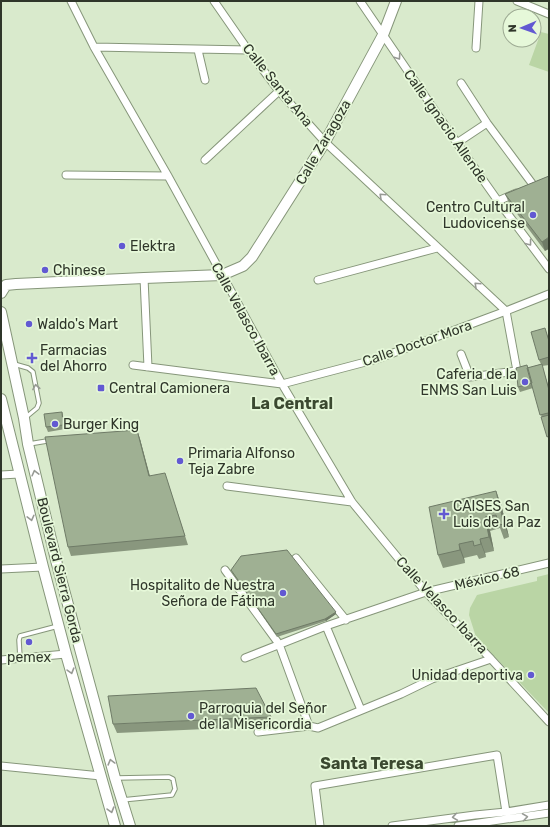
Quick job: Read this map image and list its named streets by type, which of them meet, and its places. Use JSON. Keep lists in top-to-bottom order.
{
  "streets": {
    "main road": ["Calle Zaragoza", "Boulevard Sierra Gorda"],
    "street": [
      "Calle Santa Ana",
      "Calle Ignacio Allende",
      "Calle Velasco Ibarra",
      "Calle Doctor Mora",
      "México 68"
    ]
  },
  "crossings": [
    ["Calle Santa Ana", "Calle Zaragoza"],
    ["Calle Santa Ana", "Calle Doctor Mora"],
    ["Calle Ignacio Allende", "Calle Zaragoza"],
    ["Calle Zaragoza", "Calle Velasco Ibarra"],
    ["Calle Velasco Ibarra", "Calle Doctor Mora"],
    ["Calle Velasco Ibarra", "México 68"]
  ],
  "one_way": ["Calle Santa Ana", "Calle Ignacio Allende"],
  "districts": ["La Central", "Santa Teresa"],
  "places": {
    "other": [
      "Centro Cultural Ludovicense",
      "Elektra",
      "Chinese",
      "Waldo's Mart",
      "Caferia de la ENMS San Luis",
      "Burger King",
      "Primaria Alfonso Teja Zabre",
      "Hospitalito de Nuestra Señora de Fátima",
      "pemex",
      "Unidad deportiva",
      "Parroquia del Señor de la Misericordia"
    ],
    "health": ["Farmacias del Ahorro", "CAISES San Luis de la Paz"],
    "transit": ["Central Camionera"]
  },
  "north": "left"
}
